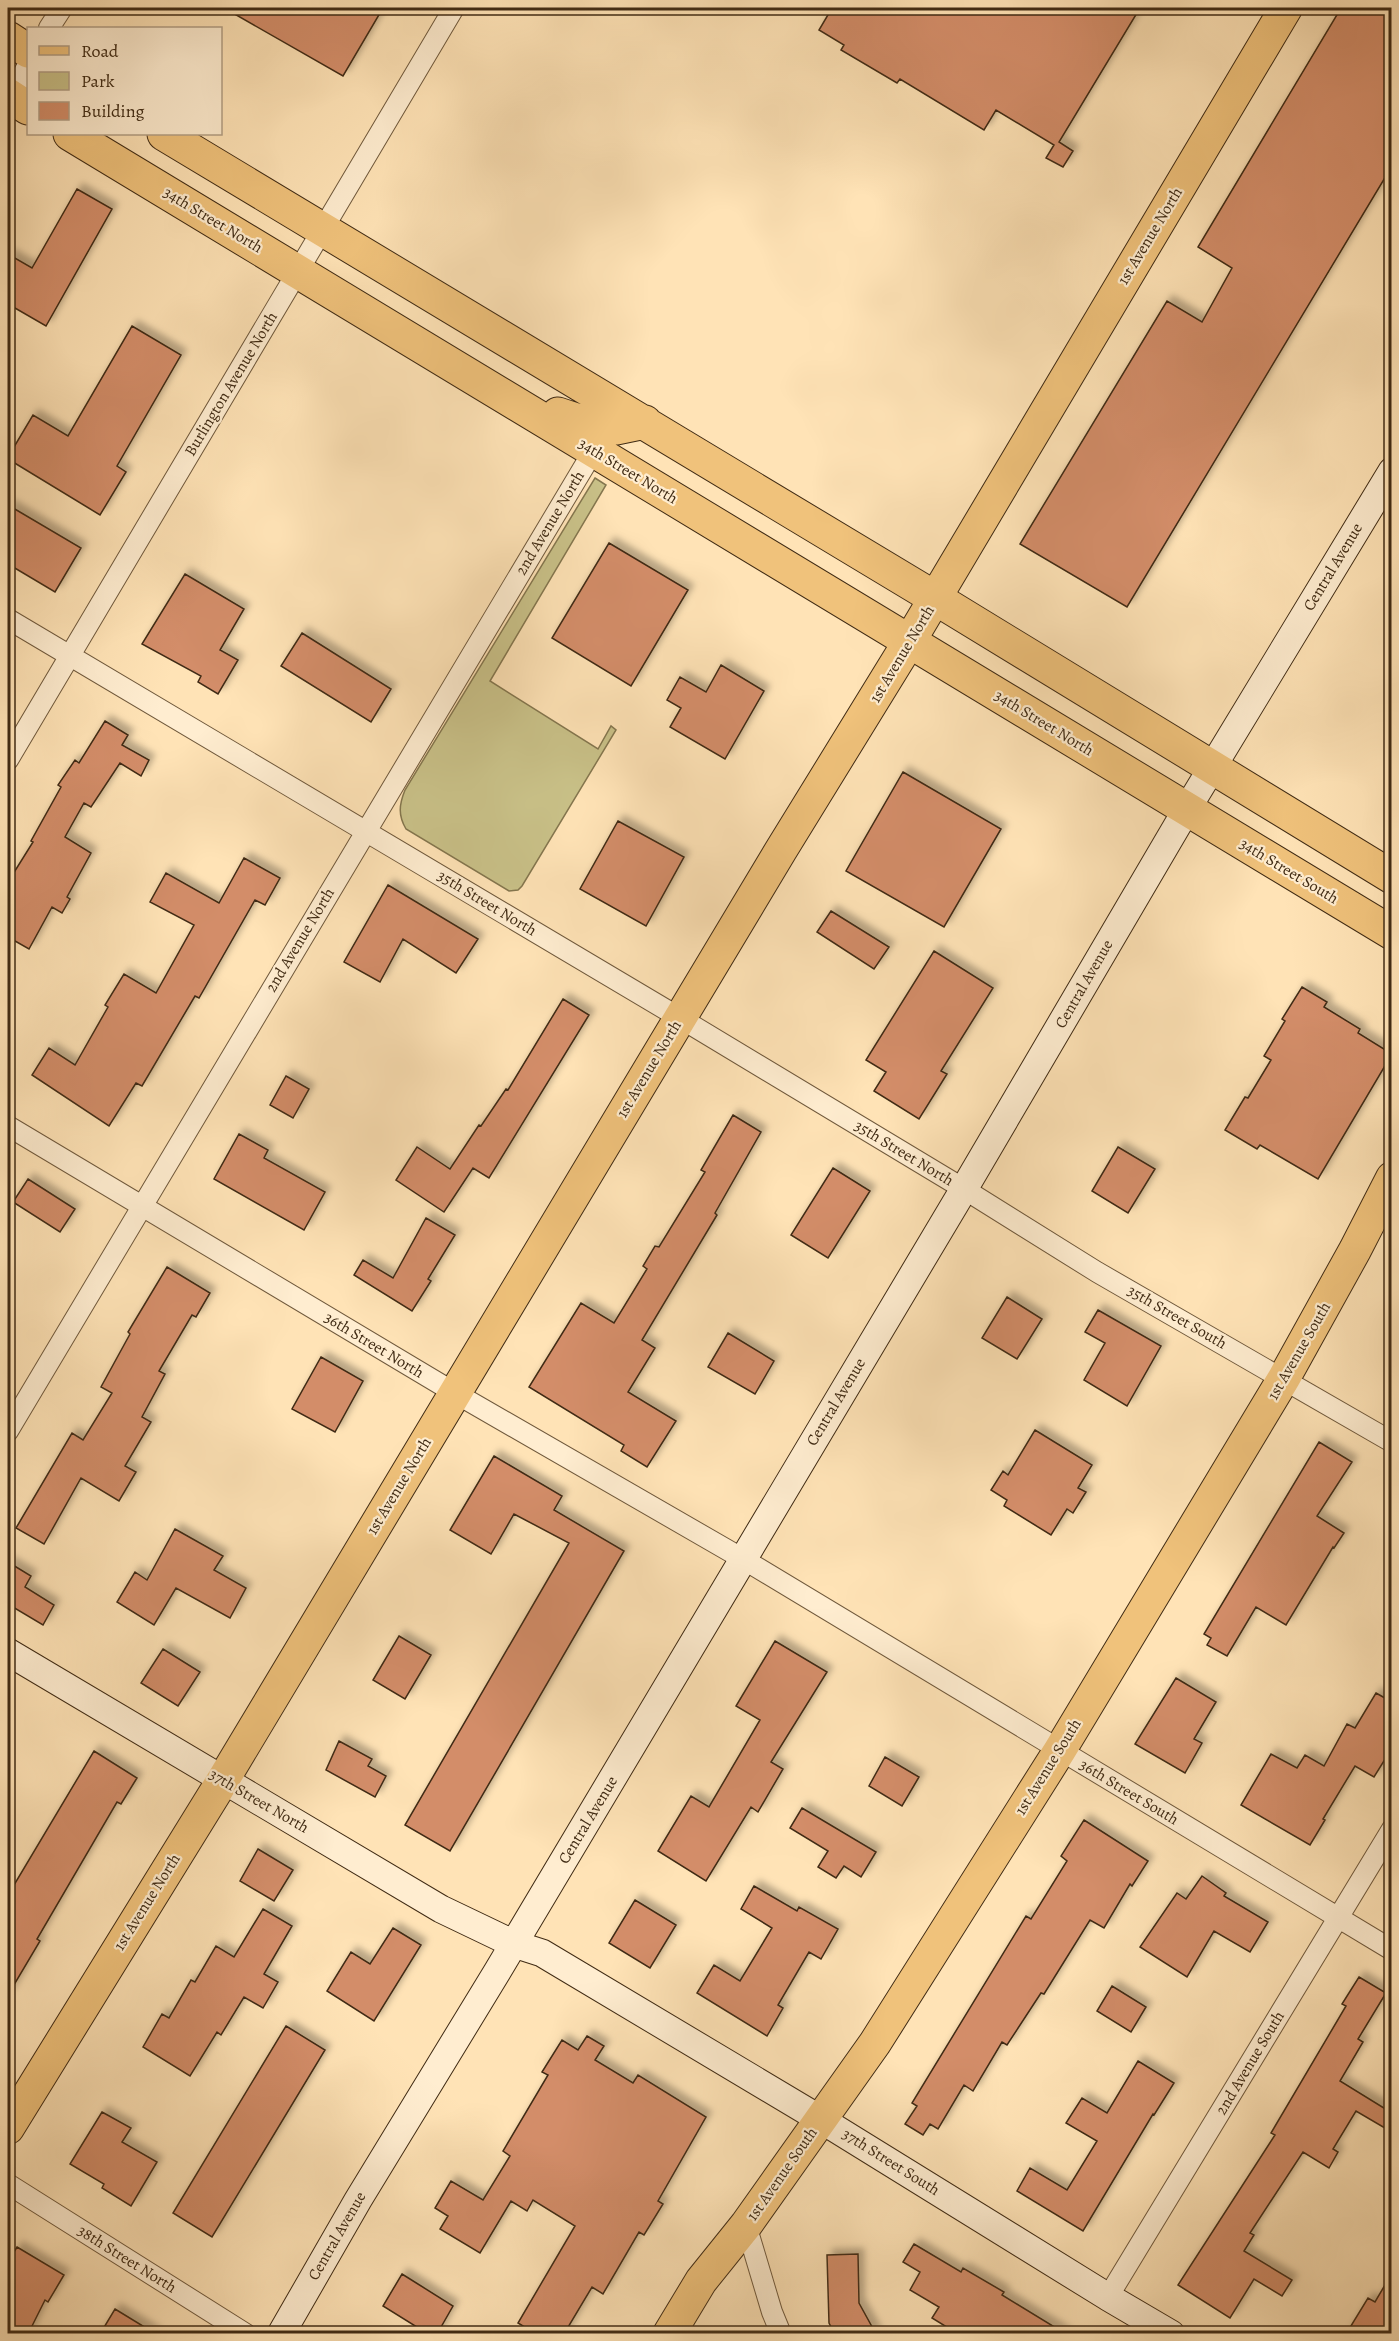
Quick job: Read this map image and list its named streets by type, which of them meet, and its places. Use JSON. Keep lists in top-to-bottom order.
{
  "streets": {
    "highway": ["34th Street North", "34th Street South"],
    "main road": [
      "1st Avenue North",
      "Central Avenue",
      "1st Avenue South",
      "37th Street North",
      "37th Street South"
    ],
    "street": [
      "Burlington Avenue North",
      "2nd Avenue North",
      "35th Street North",
      "35th Street South",
      "36th Street North",
      "36th Street South",
      "2nd Avenue South",
      "38th Street North"
    ]
  },
  "crossings": [
    ["34th Street North", "1st Avenue North"],
    ["34th Street North", "Burlington Avenue North"],
    ["34th Street North", "2nd Avenue North"],
    ["34th Street North", "Central Avenue"],
    ["34th Street North", "34th Street South"],
    ["1st Avenue North", "35th Street North"],
    ["1st Avenue North", "36th Street North"],
    ["1st Avenue North", "37th Street North"],
    ["Burlington Avenue North", "35th Street North"],
    ["2nd Avenue North", "35th Street North"],
    ["2nd Avenue North", "36th Street North"],
    ["Central Avenue", "34th Street South"],
    ["Central Avenue", "35th Street North"],
    ["Central Avenue", "35th Street South"],
    ["Central Avenue", "36th Street North"],
    ["Central Avenue", "36th Street South"],
    ["Central Avenue", "37th Street North"],
    ["Central Avenue", "37th Street South"],
    ["35th Street North", "35th Street South"],
    ["35th Street South", "1st Avenue South"],
    ["36th Street North", "36th Street South"],
    ["1st Avenue South", "36th Street South"],
    ["1st Avenue South", "37th Street South"],
    ["36th Street South", "2nd Avenue South"],
    ["37th Street North", "37th Street South"],
    ["2nd Avenue South", "37th Street South"]
  ],
  "legend": ["Road", "Park", "Building"]
}
